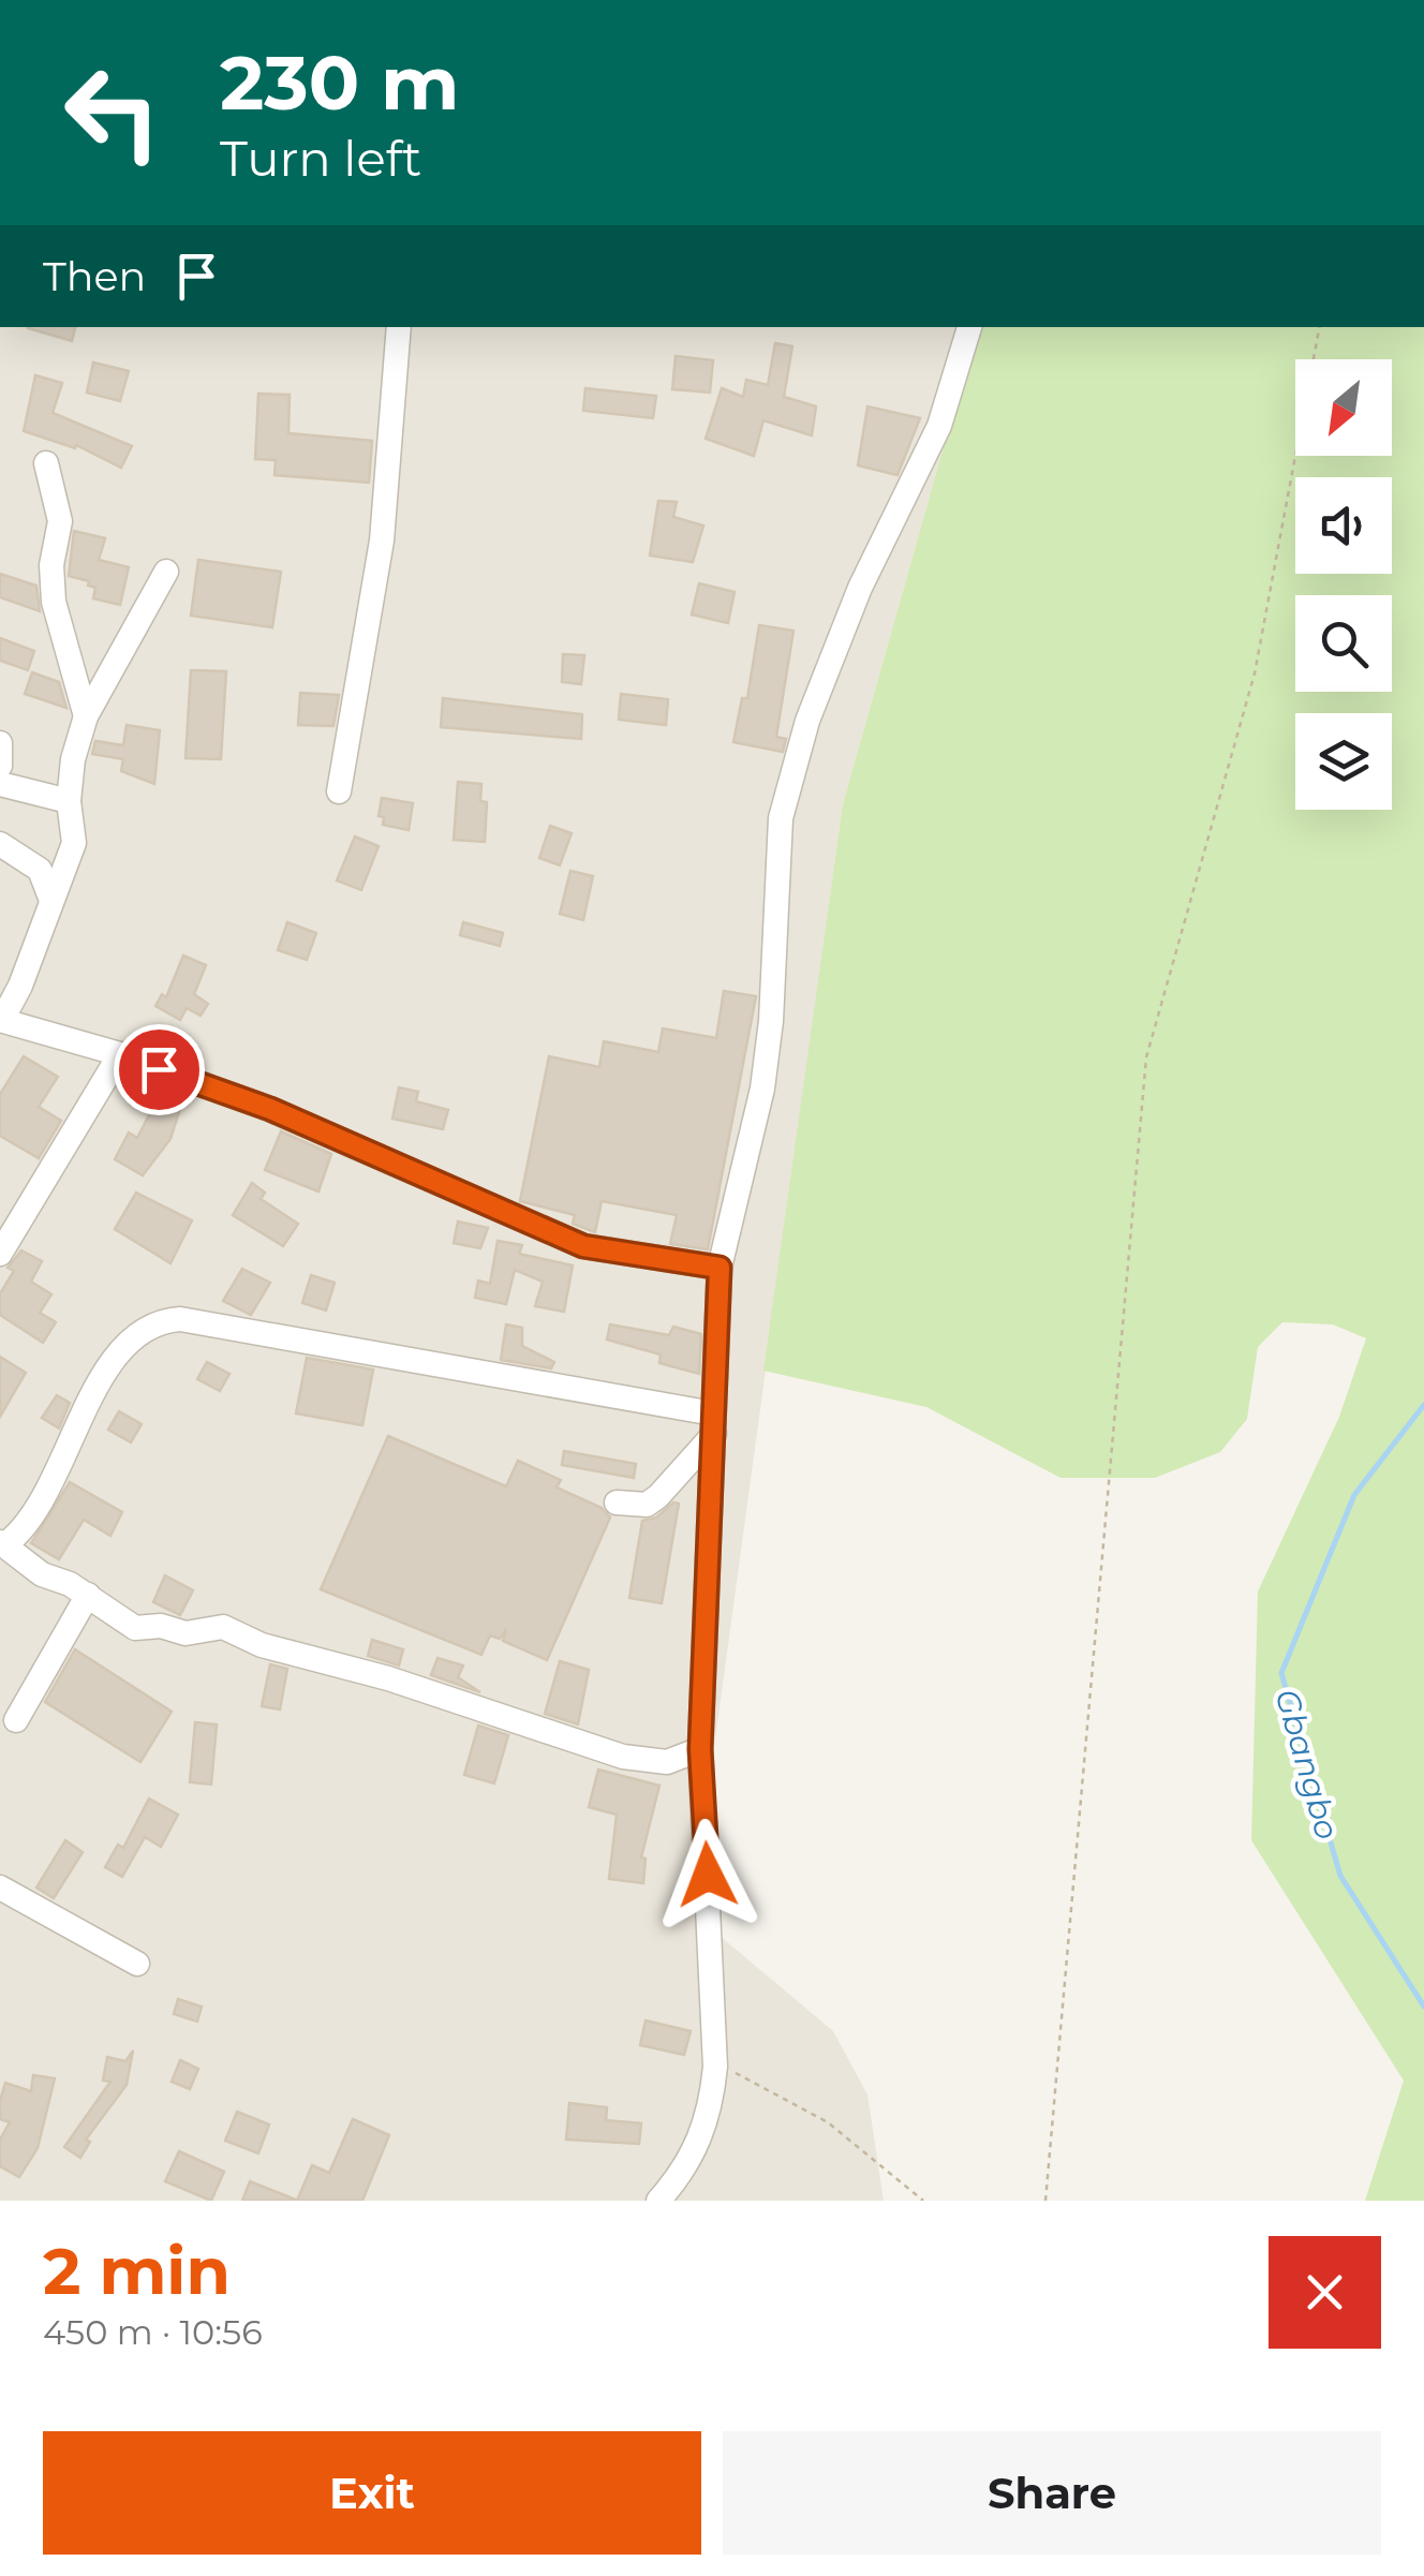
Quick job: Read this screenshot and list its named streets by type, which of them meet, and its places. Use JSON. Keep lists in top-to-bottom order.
{
  "water": ["Gbangbo"],
  "north": "bottom left",
  "page": {
    "turn": ["230 m", "Turn left"],
    "then": "Then",
    "heading": ["2 min", "450 m · 10:56"],
    "buttons": ["Exit", "Share"]
  }
}
